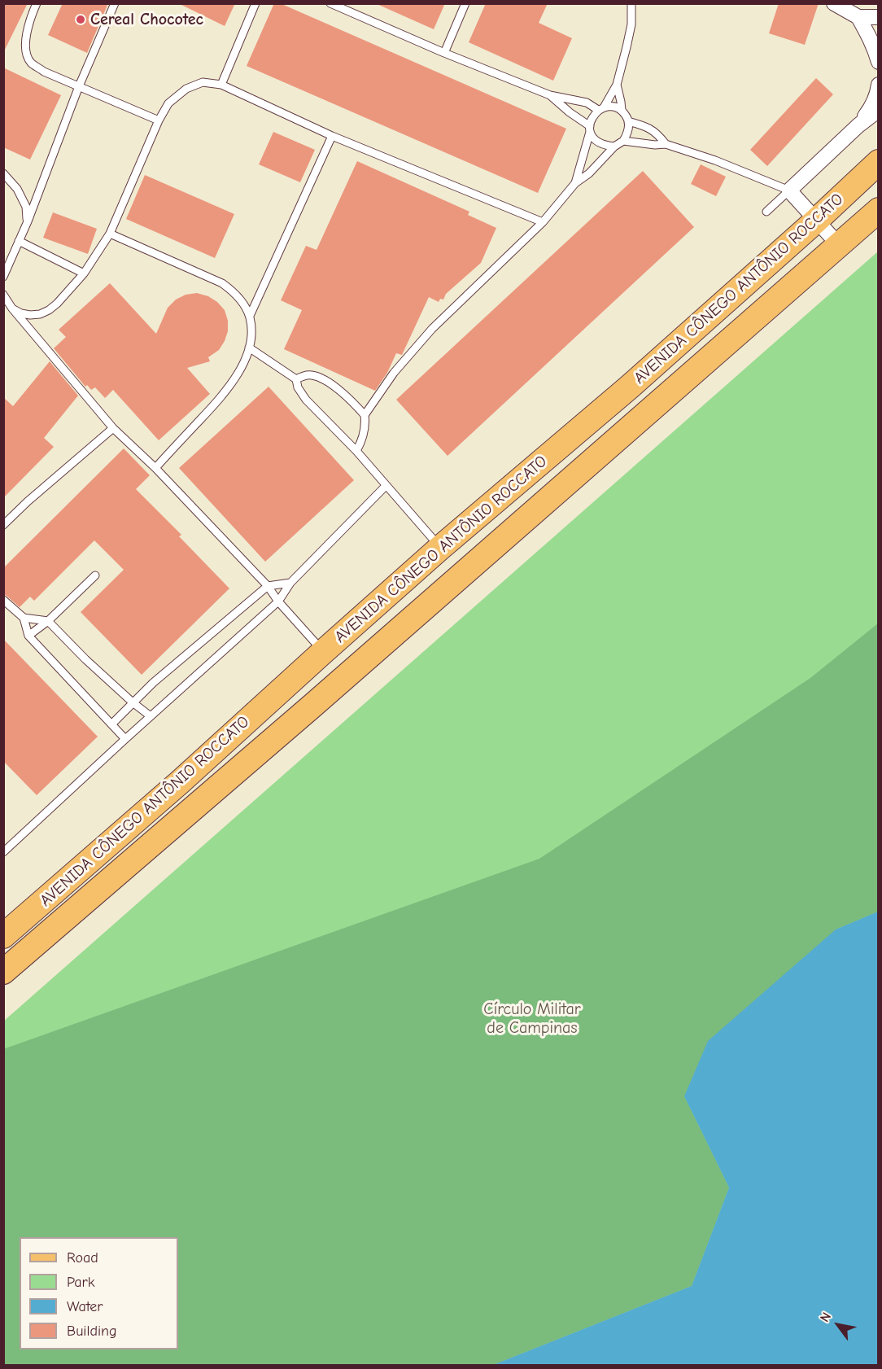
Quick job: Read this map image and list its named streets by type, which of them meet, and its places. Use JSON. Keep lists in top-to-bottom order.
{
  "streets": {
    "main road": ["AVENIDA CÔNEGO ANTÔNIO ROCCATO"]
  },
  "parks": ["Círculo Militar de Campinas"],
  "places": ["Cereal Chocotec"],
  "legend": [
    "Road",
    "Park",
    "Water",
    "Building"
  ],
  "north": "top left"
}
